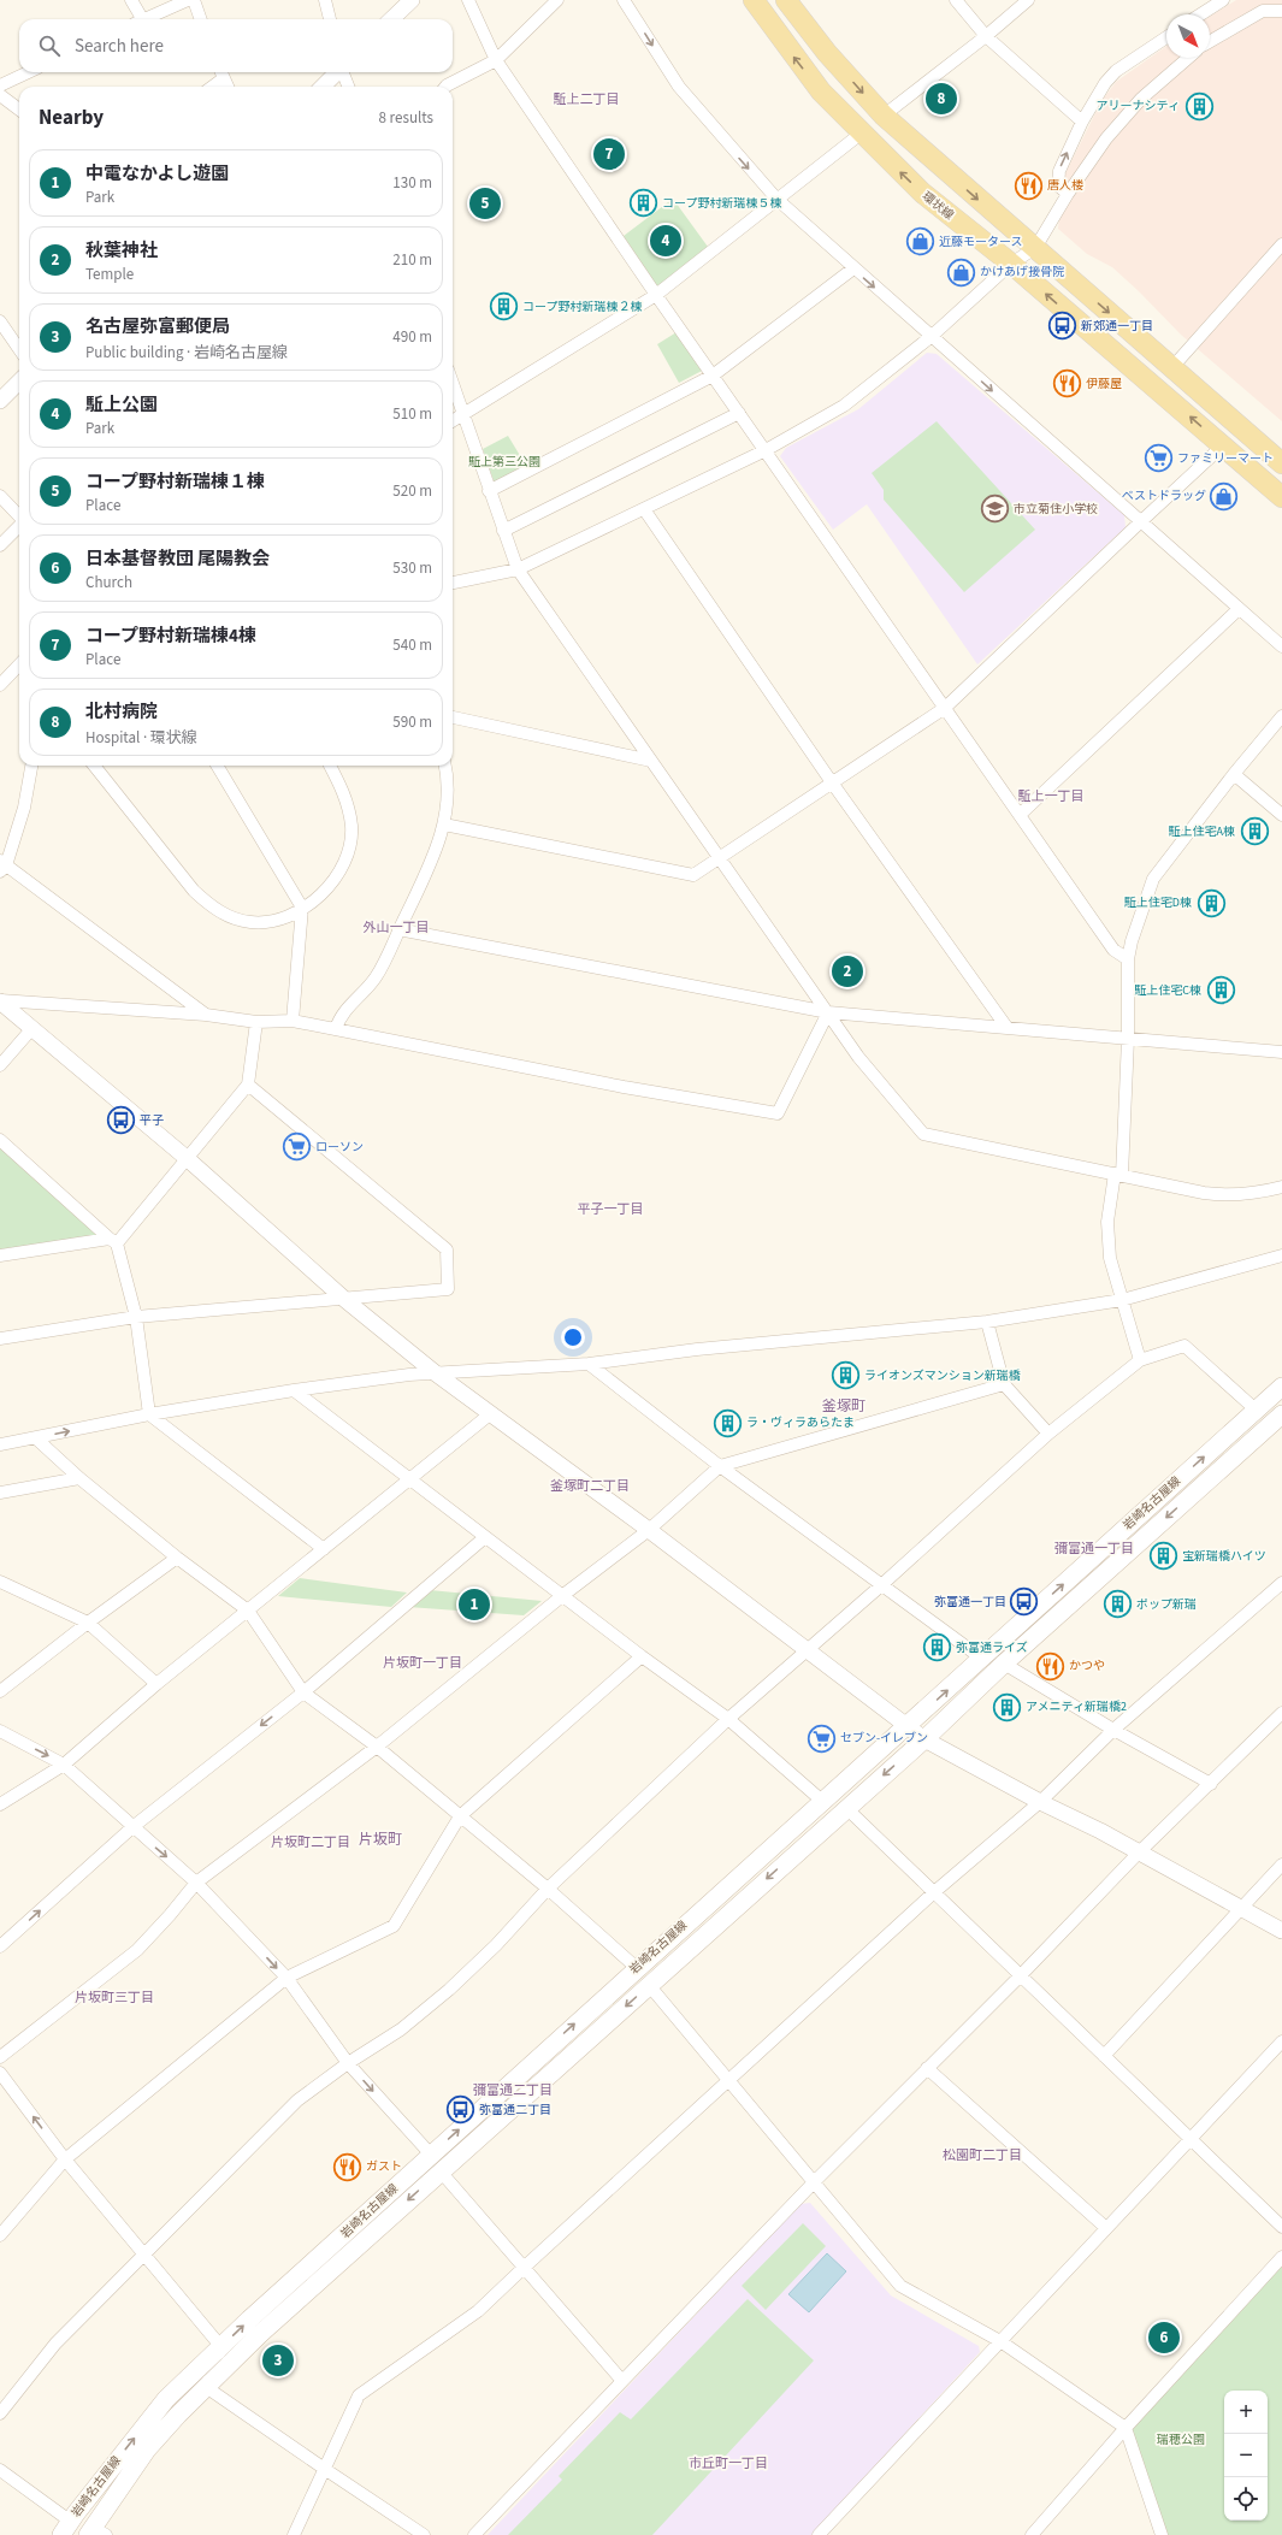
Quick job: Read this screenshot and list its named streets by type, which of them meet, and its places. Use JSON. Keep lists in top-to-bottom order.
{
  "streets": {
    "main road": ["環状線", "岩崎名古屋線"]
  },
  "districts": [
    "駈上二丁目",
    "駈上一丁目",
    "外山一丁目",
    "平子一丁目",
    "釜塚町",
    "釜塚町二丁目",
    "彌富通一丁目",
    "片坂町一丁目",
    "片坂町",
    "片坂町二丁目",
    "片坂町三丁目",
    "彌富通二丁目",
    "松園町二丁目",
    "市丘町一丁目"
  ],
  "parks": ["駈上第三公園", "瑞穂公園"],
  "places": {
    "building": [
      "アリーナシティ",
      "コープ野村新瑞棟５棟",
      "コープ野村新瑞棟２棟",
      "駈上住宅A棟",
      "駈上住宅D棟",
      "駈上住宅C棟",
      "ライオンズマンション新瑞橋",
      "ラ・ヴィラあらたま",
      "宝新瑞橋ハイツ",
      "ポップ新瑞",
      "弥富通ライズ",
      "アメニティ新瑞橋2"
    ],
    "restaurant": [
      "唐人楼",
      "伊藤屋",
      "かつや",
      "ガスト"
    ],
    "shop": ["近藤モータース", "かけあげ接骨院", "ベストドラッグ"],
    "bus stop": [
      "新郊通一丁目",
      "平子",
      "弥富通一丁目",
      "弥富通二丁目"
    ],
    "supermarket": ["ファミリーマート", "ローソン", "セブン-イレブン"],
    "school or university": ["市立菊住小学校"]
  },
  "north": "bottom right",
  "page": {
    "search": "Search here",
    "pins": [
      "8",
      "7",
      "5",
      "4",
      "2",
      "1",
      "6",
      "3"
    ],
    "heading": ["Nearby", "8 results"],
    "list": [
      {
        "mark": "1",
        "name": "中電なかよし遊園",
        "note": "Park",
        "value": "130 m"
      },
      {
        "mark": "2",
        "name": "秋葉神社",
        "note": "Temple",
        "value": "210 m"
      },
      {
        "mark": "3",
        "name": "名古屋弥富郵便局",
        "note": "Public building · 岩崎名古屋線",
        "value": "490 m"
      },
      {
        "mark": "4",
        "name": "駈上公園",
        "note": "Park",
        "value": "510 m"
      },
      {
        "mark": "5",
        "name": "コープ野村新瑞棟１棟",
        "note": "Place",
        "value": "520 m"
      },
      {
        "mark": "6",
        "name": "日本基督教団 尾陽教会",
        "note": "Church",
        "value": "530 m"
      },
      {
        "mark": "7",
        "name": "コープ野村新瑞棟4棟",
        "note": "Place",
        "value": "540 m"
      },
      {
        "mark": "8",
        "name": "北村病院",
        "note": "Hospital · 環状線",
        "value": "590 m"
      }
    ],
    "map_buttons": ["+", "−"]
  }
}
